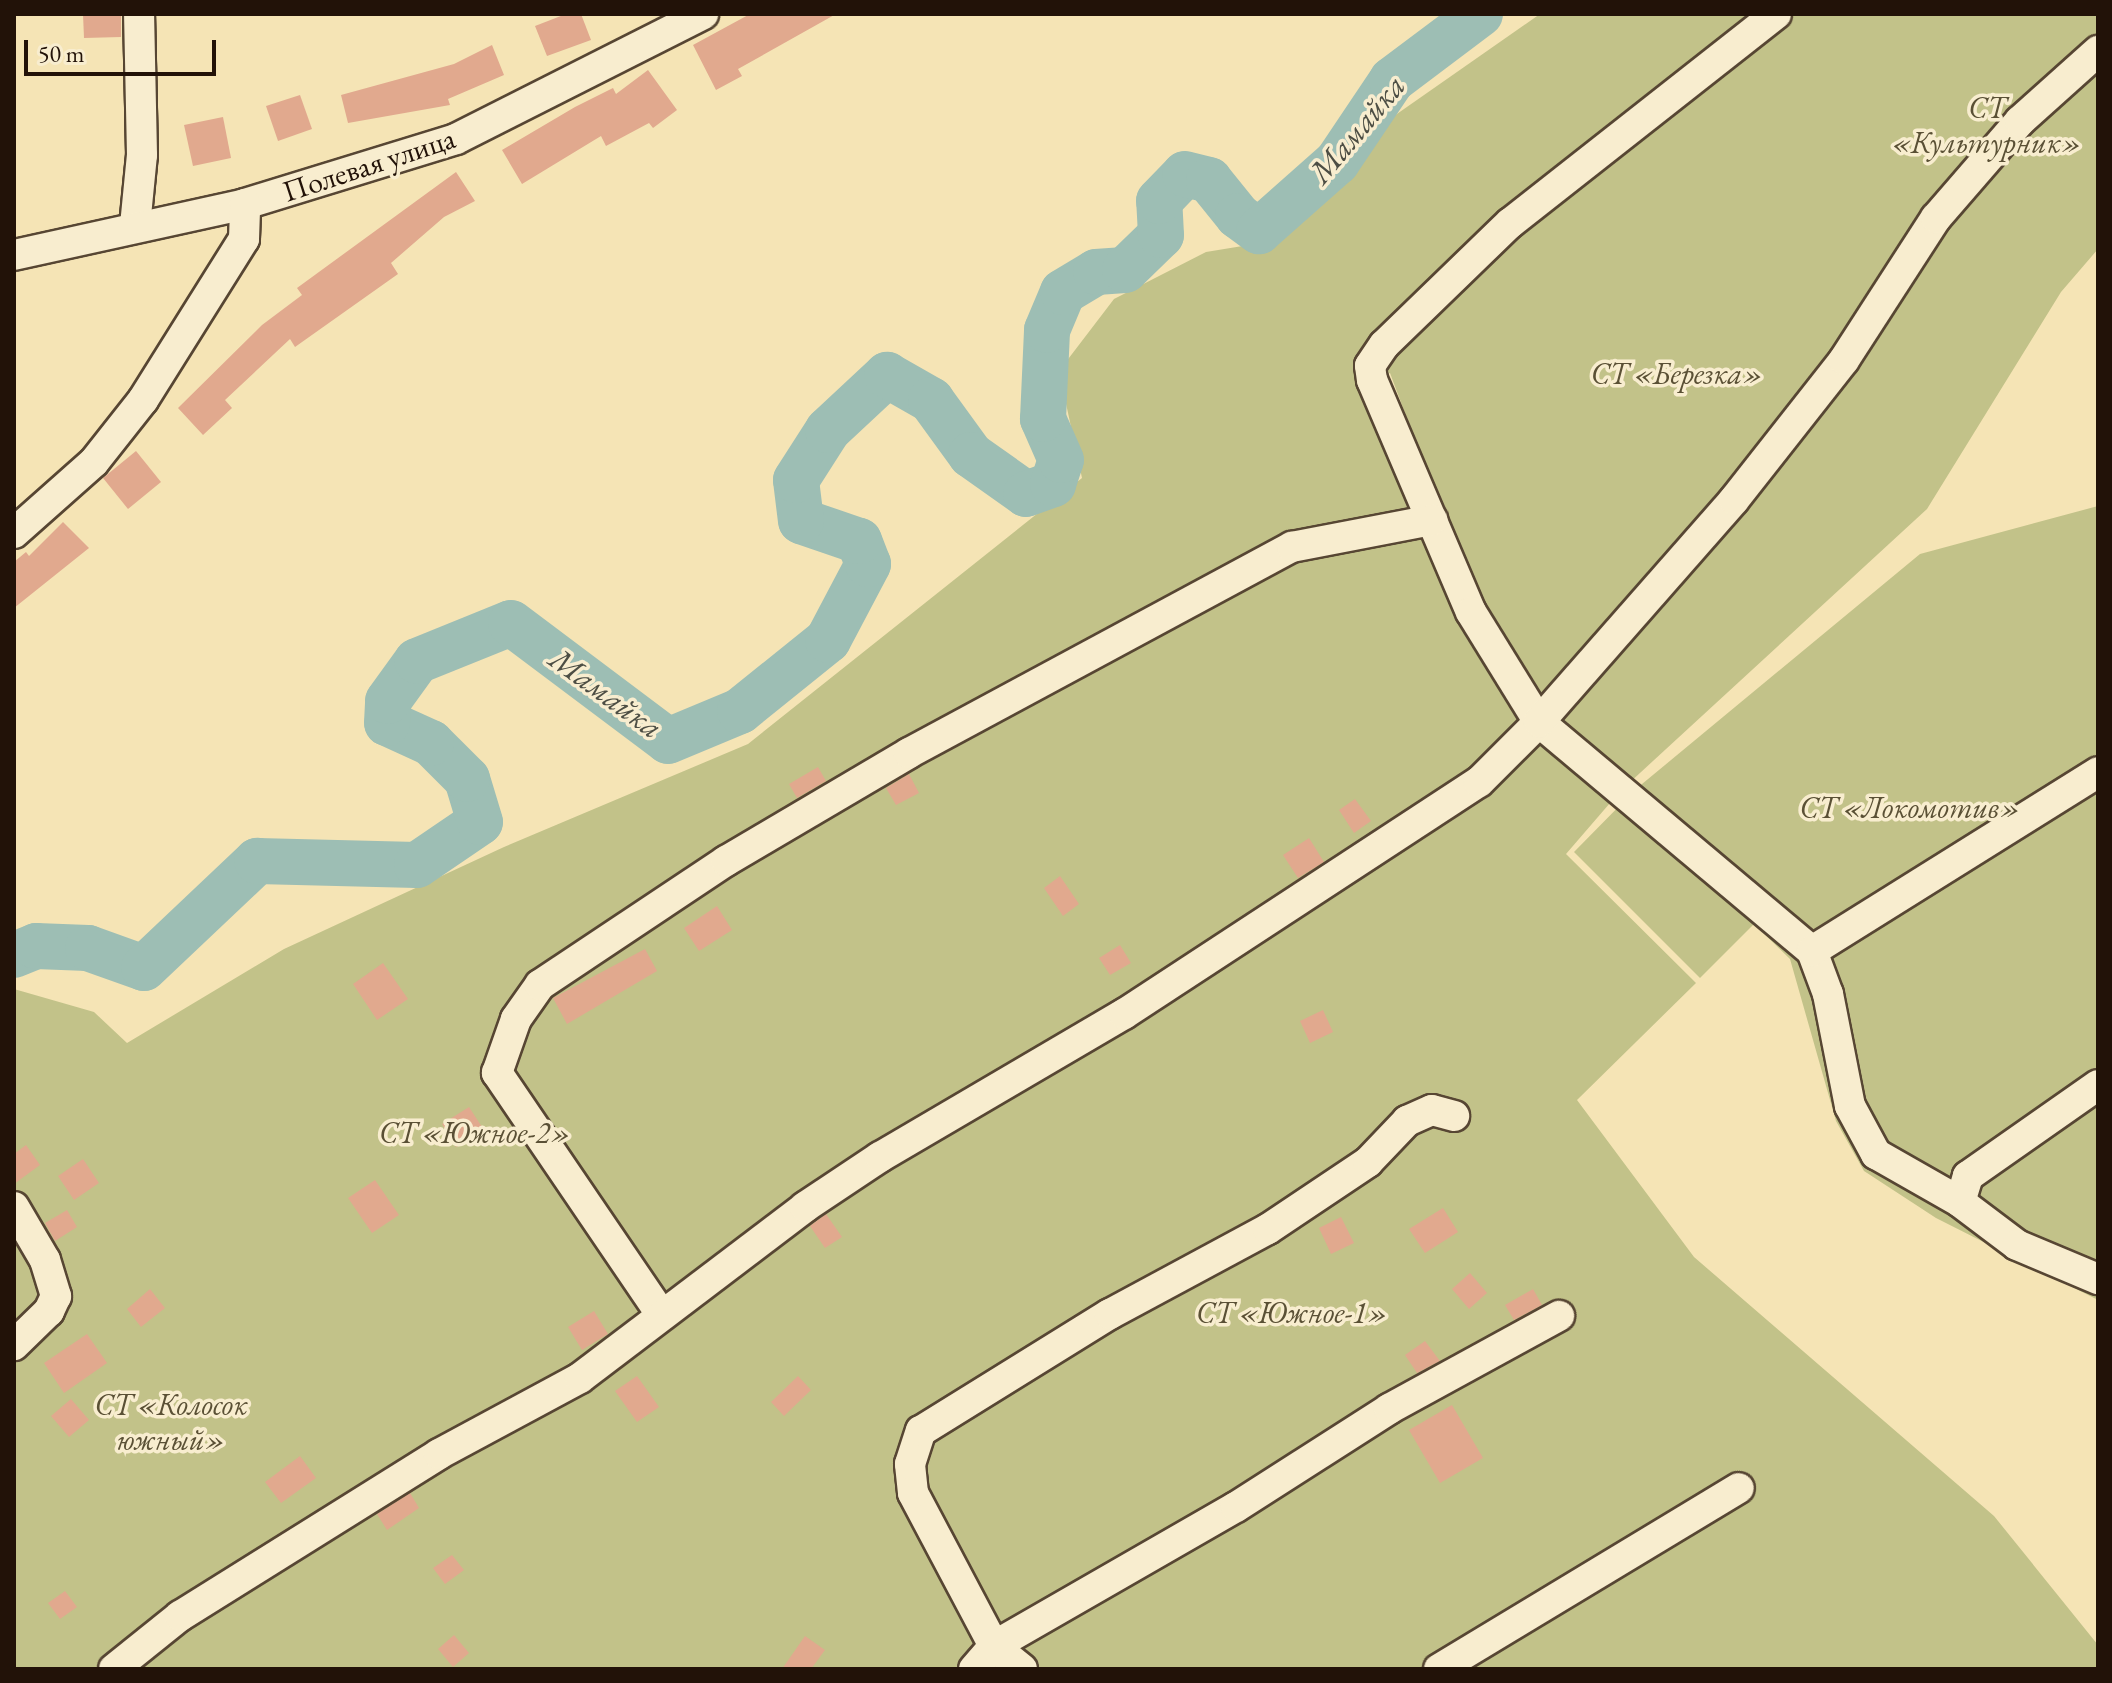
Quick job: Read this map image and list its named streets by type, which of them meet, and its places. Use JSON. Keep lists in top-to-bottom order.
{
  "streets": {
    "street": ["Полевая улица"]
  },
  "water": ["Мамайка"],
  "parks": [
    "СТ «Культурник»",
    "СТ «Березка»",
    "СТ «Локомотив»",
    "СТ «Южное-2»",
    "СТ «Южное-1»",
    "СТ «Колосок южный»"
  ],
  "scale_bar": "50 m"
}
